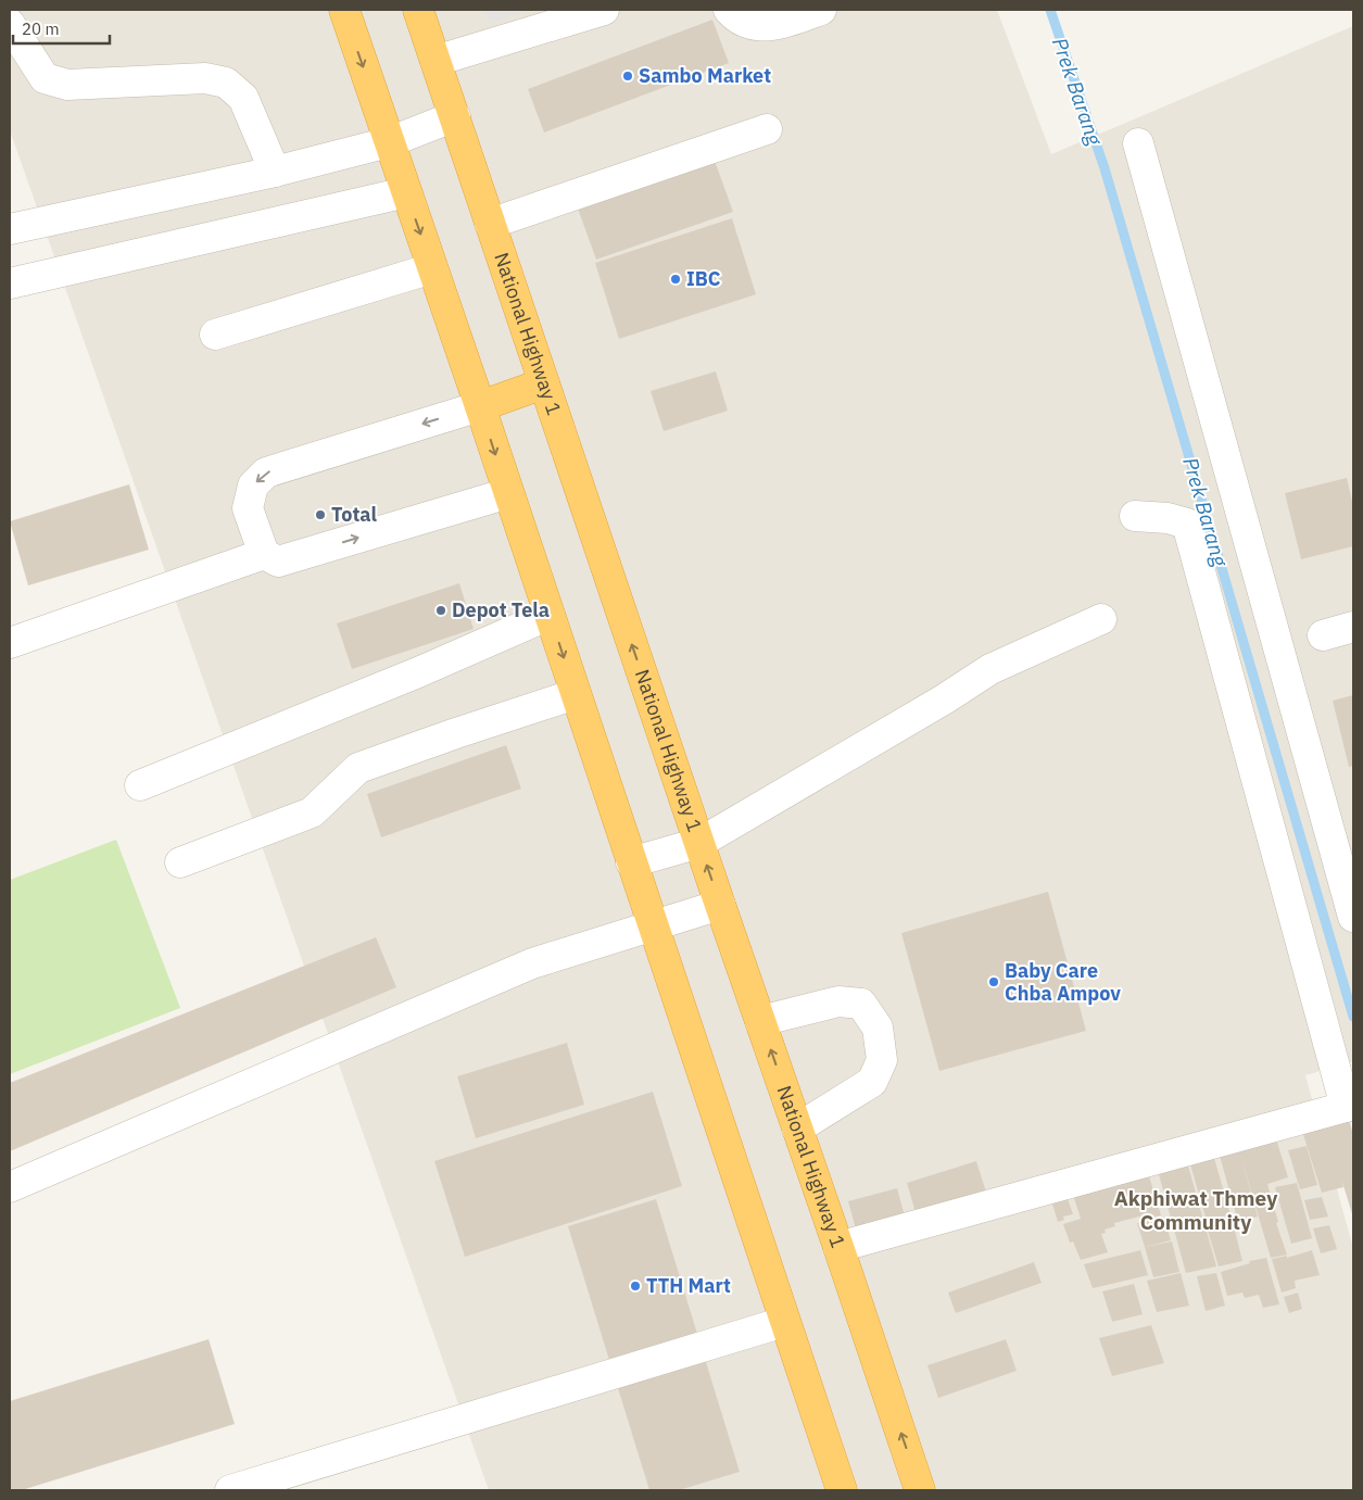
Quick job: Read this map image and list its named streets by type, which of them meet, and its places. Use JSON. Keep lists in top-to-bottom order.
{
  "streets": {
    "highway": ["National Highway 1"]
  },
  "districts": ["Akphiwat Thmey Community"],
  "water": ["Prek Barang"],
  "places": [
    "Sambo Market",
    "IBC",
    "Total",
    "Depot Tela",
    "Baby Care Chba Ampov",
    "TTH Mart"
  ],
  "scale_bar": "20 m"
}
